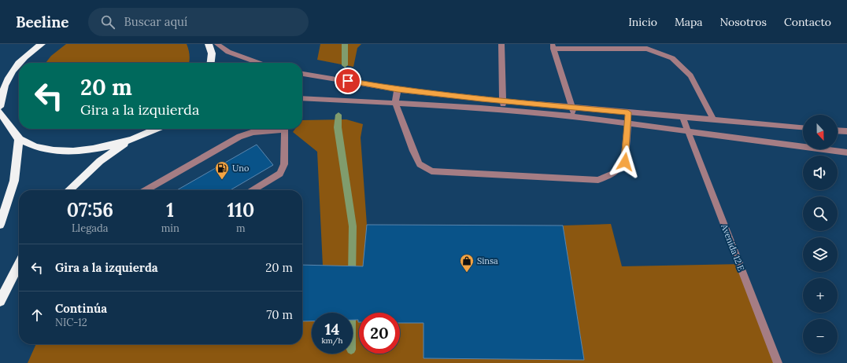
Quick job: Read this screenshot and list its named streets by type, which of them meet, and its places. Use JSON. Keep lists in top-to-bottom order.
{
  "streets": {
    "street": ["Avenida 12 E"]
  },
  "places": {
    "fuel station": ["Uno"],
    "shop": ["Sinsa"]
  },
  "north": "bottom",
  "page": {
    "header": "Beeline",
    "search": "Buscar aquí",
    "nav": [
      "Inicio",
      "Mapa",
      "Nosotros",
      "Contacto"
    ],
    "turn": ["20 m", "Gira a la izquierda"],
    "map_buttons": ["+", "−"],
    "eta": [
      "07:56",
      "Llegada",
      "1",
      "min",
      "110",
      "m"
    ],
    "list": [
      {
        "name": "Gira a la izquierda",
        "value": "20 m"
      },
      {
        "name": "Continúa",
        "note": "NIC-12",
        "value": "70 m"
      }
    ],
    "speed": "14 km/h",
    "limit": "20"
  }
}
